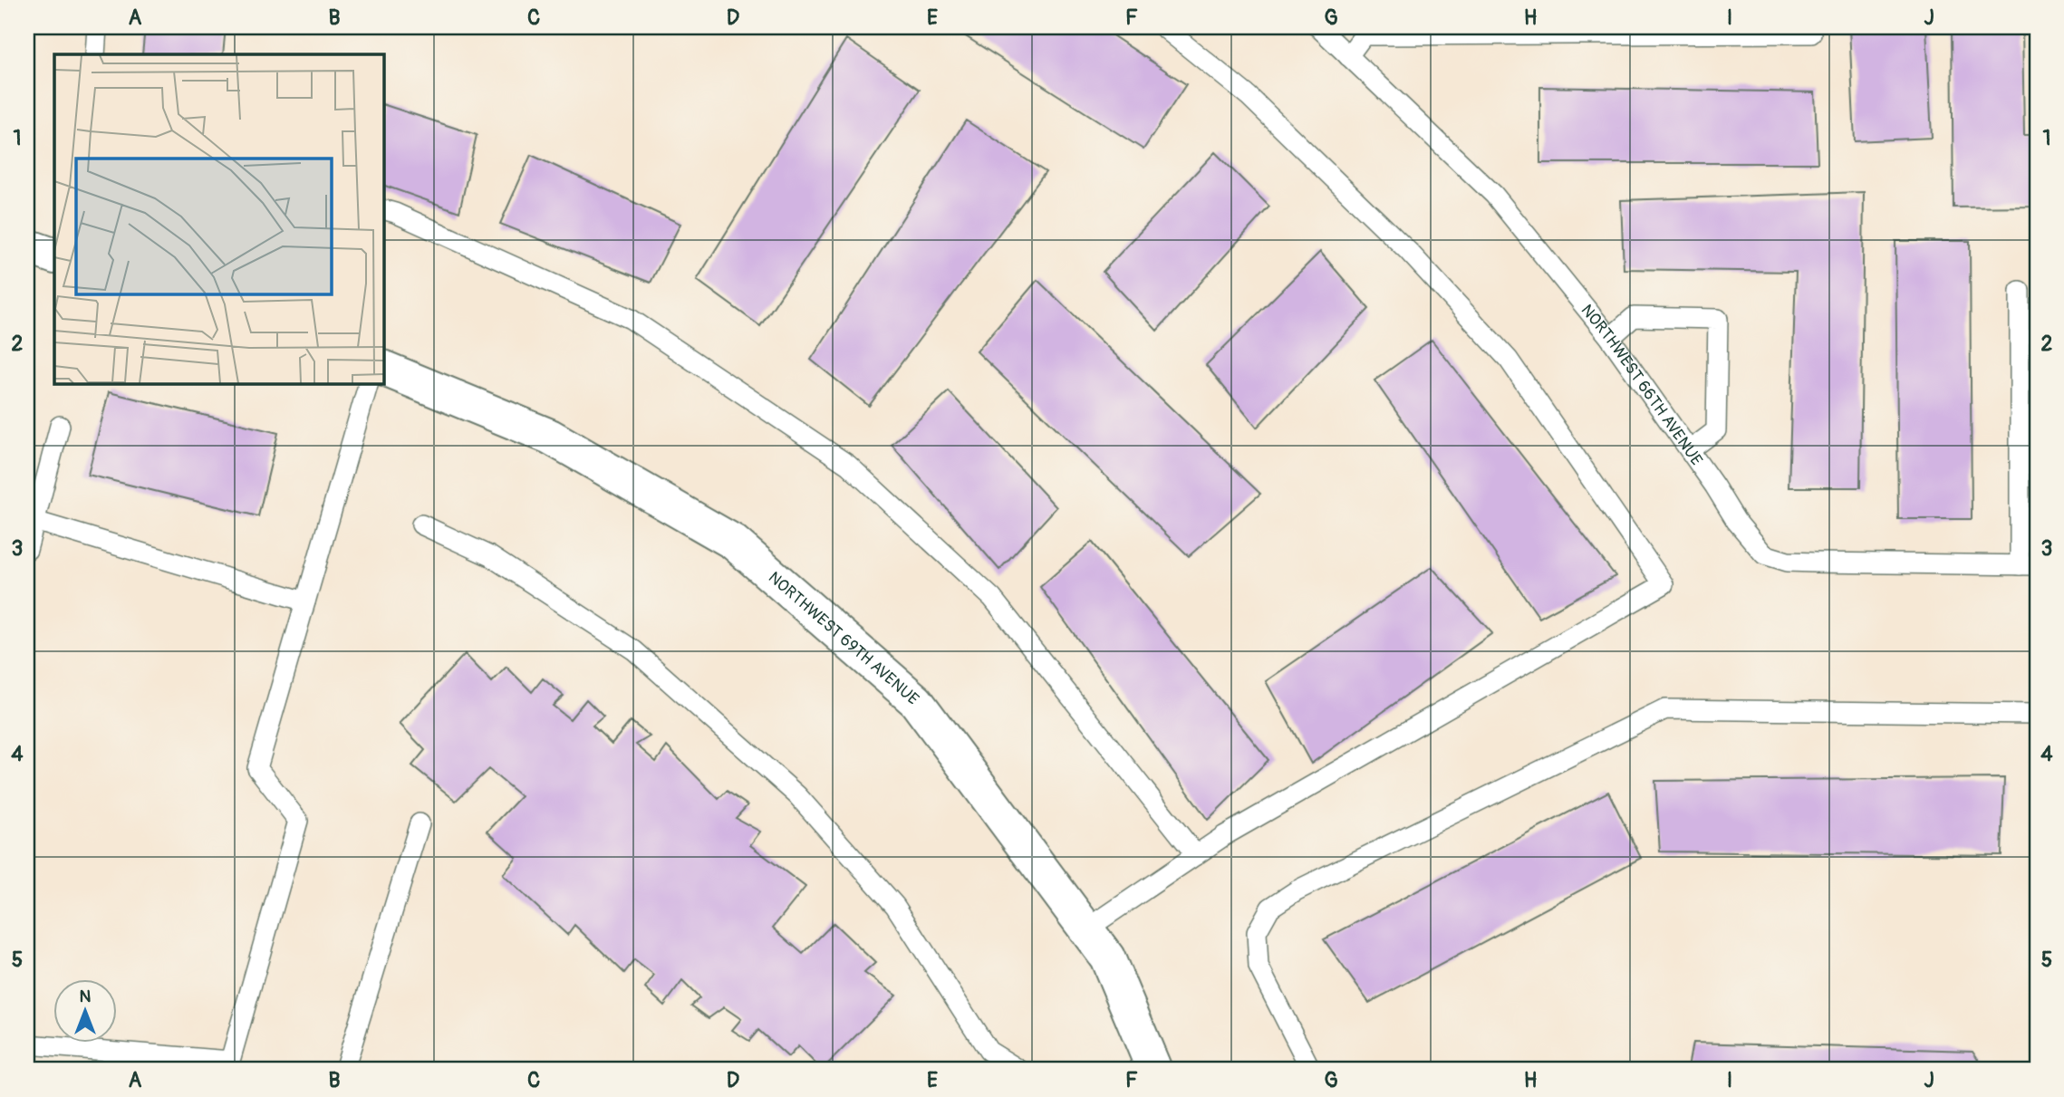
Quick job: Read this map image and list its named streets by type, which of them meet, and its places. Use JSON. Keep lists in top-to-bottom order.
{
  "streets": {
    "street": ["NORTHWEST 69TH AVENUE"],
    "lane": ["NORTHWEST 66TH AVENUE"]
  },
  "north": "top",
  "grid": {
    "columns": [
      "A",
      "B",
      "C",
      "D",
      "E",
      "F",
      "G",
      "H",
      "I",
      "J"
    ],
    "rows": [
      "1",
      "2",
      "3",
      "4",
      "5"
    ]
  }
}
